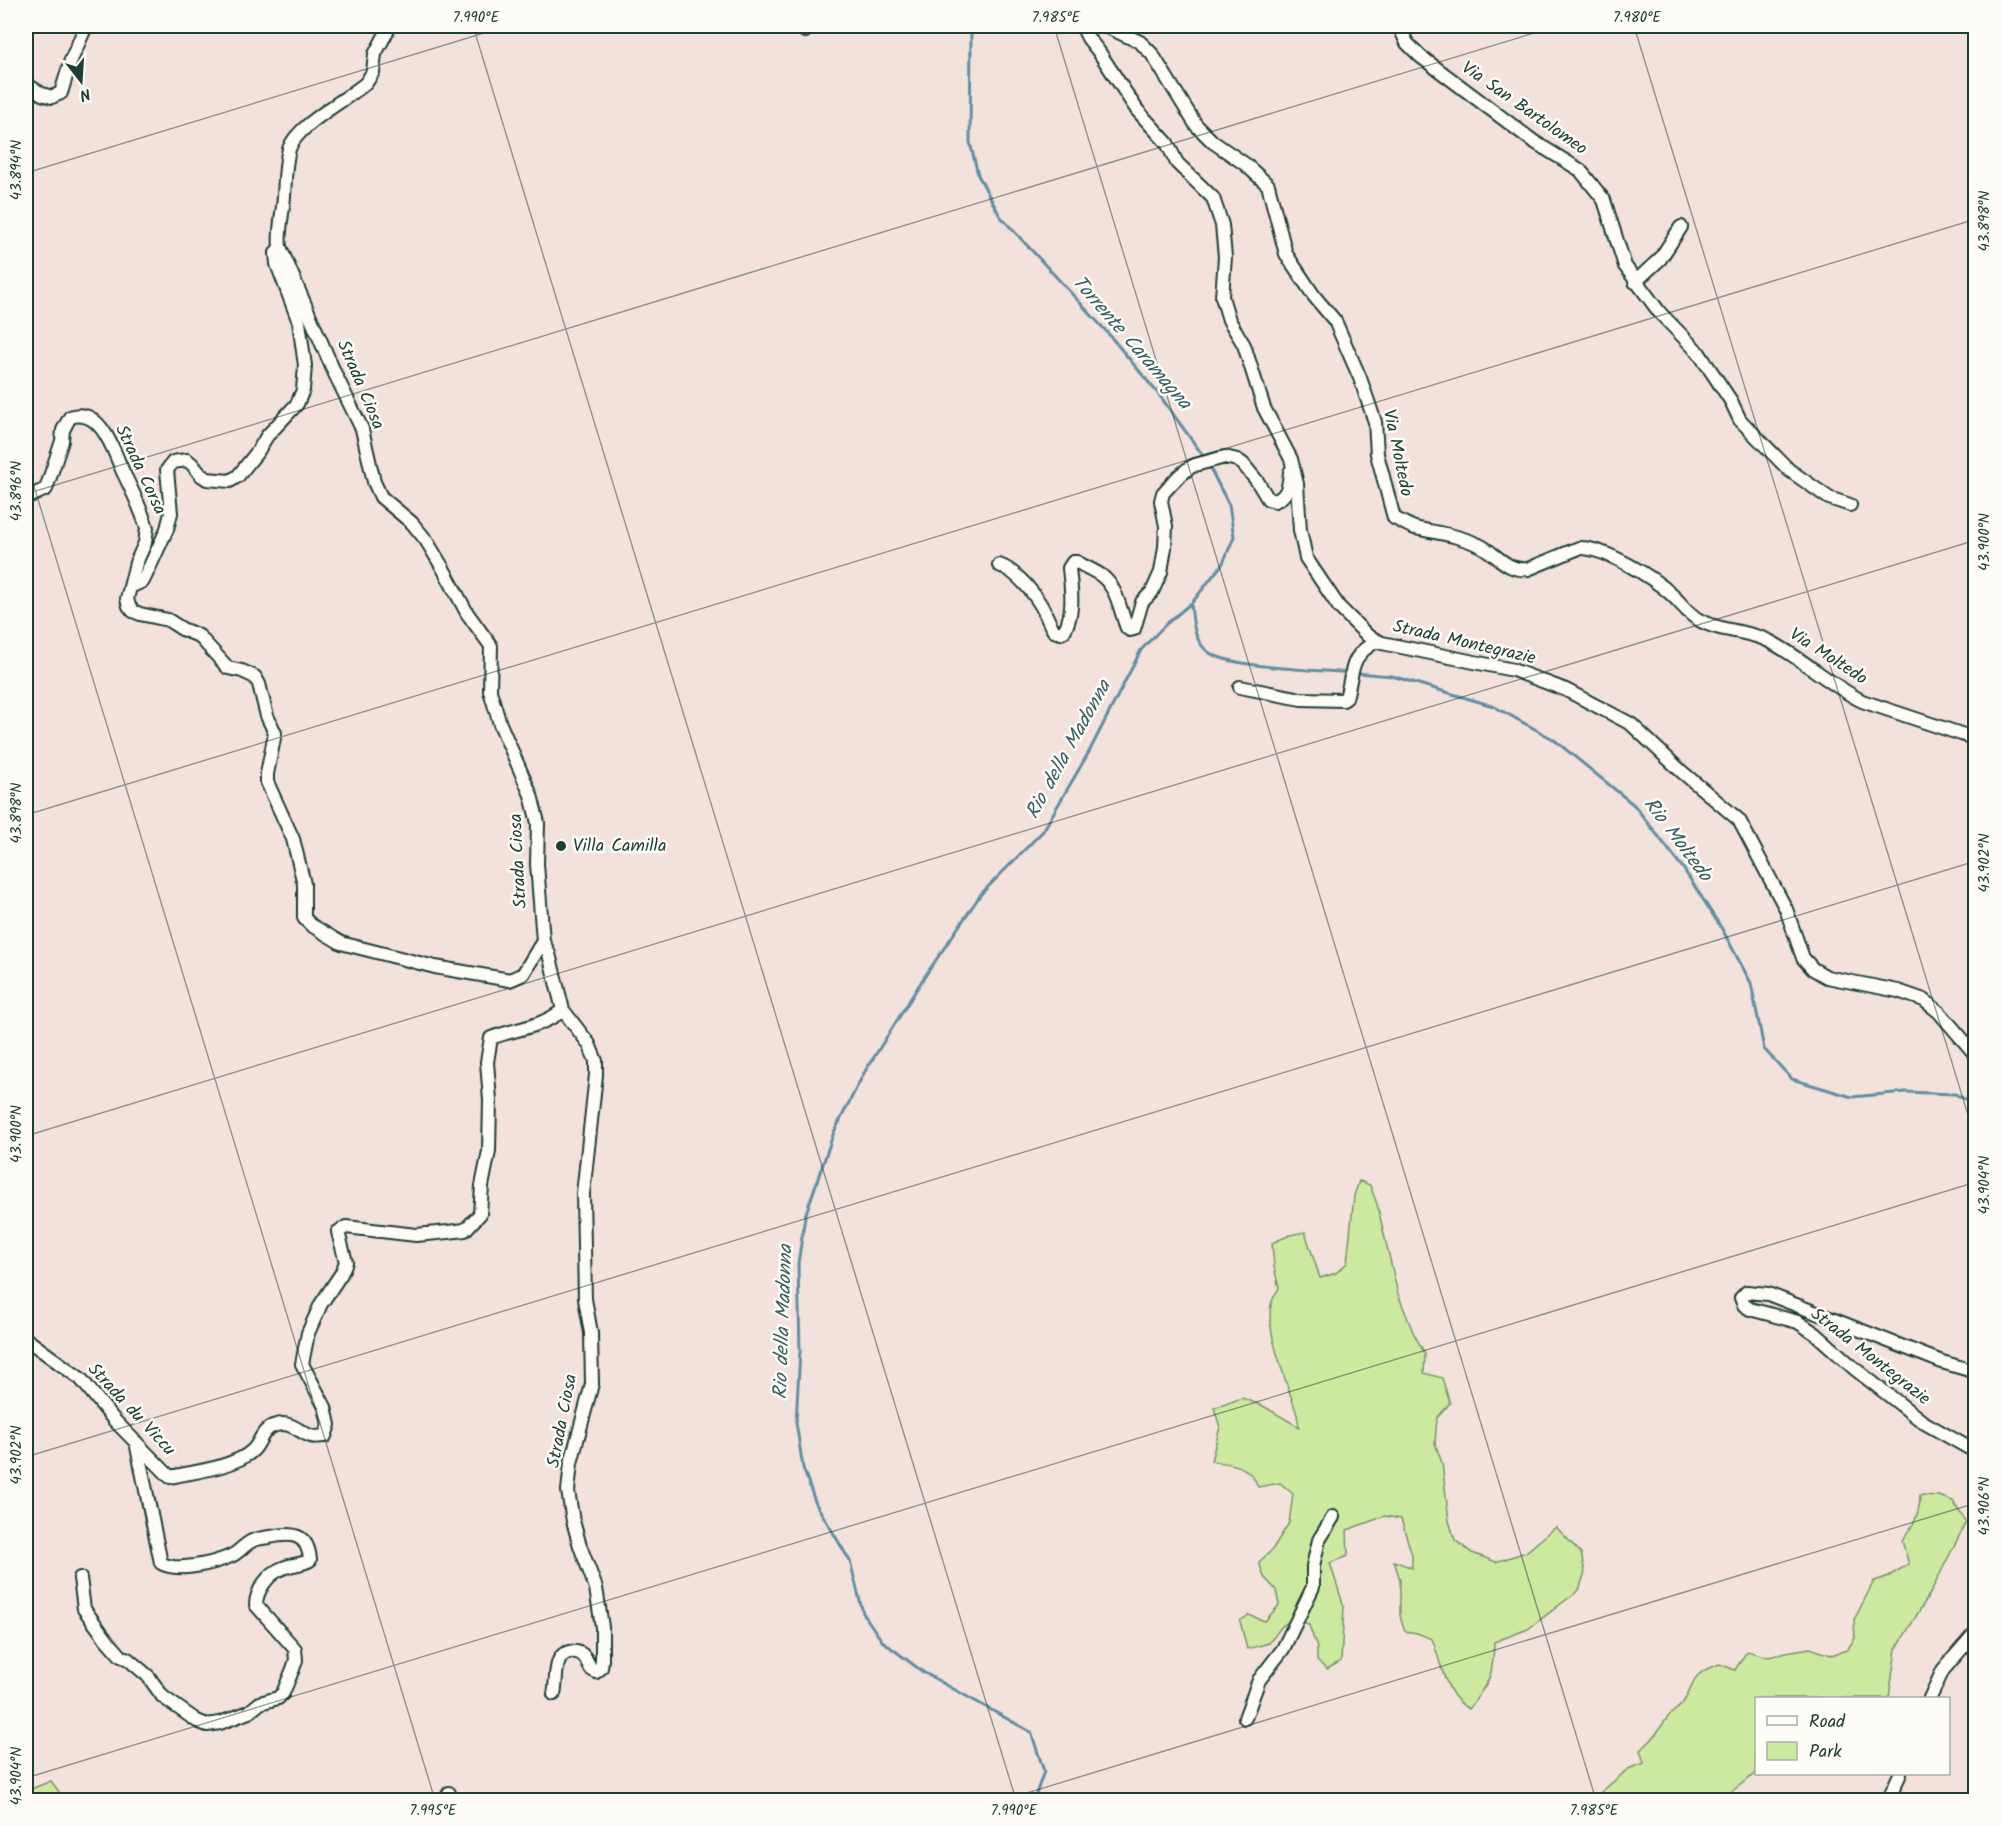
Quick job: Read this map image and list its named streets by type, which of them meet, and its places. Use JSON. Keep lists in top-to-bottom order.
{
  "streets": {
    "street": [
      "Via San Bartolomeo",
      "Strada Ciosa",
      "Via Moltedo",
      "Strada Corsa",
      "Strada Montegrazie",
      "Strada du Viccu"
    ]
  },
  "crossings": [
    ["Strada Ciosa", "Strada Corsa"],
    ["Strada Ciosa", "Strada du Viccu"]
  ],
  "water": ["Torrente Caramagna", "Rio della Madonna", "Rio Moltedo"],
  "places": ["Villa Camilla"],
  "legend": ["Road", "Park"],
  "north": "bottom",
  "coordinates": [
    "7.990°E",
    "7.985°E",
    "7.980°E",
    "43.894°N",
    "43.898°N",
    "43.896°N",
    "43.900°N",
    "43.902°N",
    "43.904°N",
    "43.906°N",
    "7.995°E"
  ]
}
